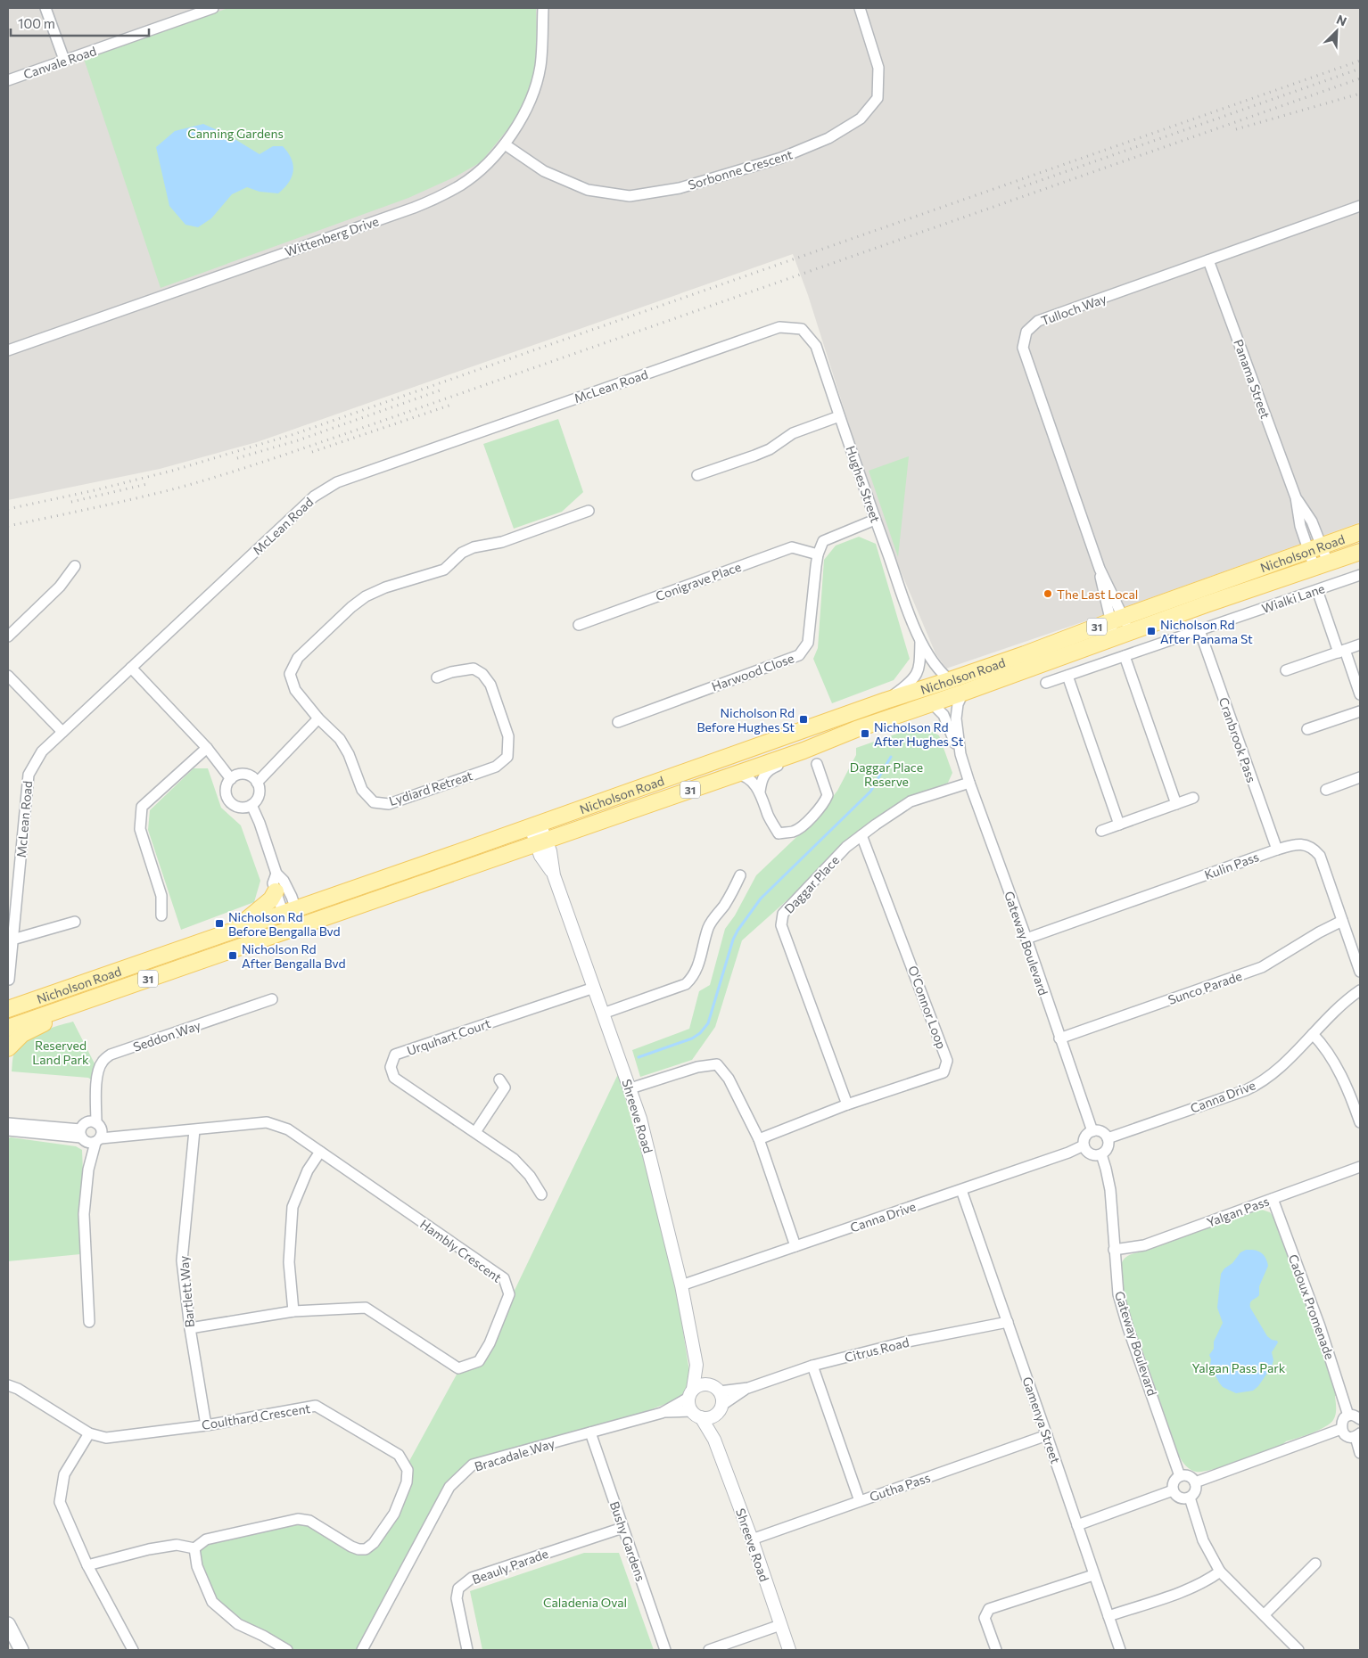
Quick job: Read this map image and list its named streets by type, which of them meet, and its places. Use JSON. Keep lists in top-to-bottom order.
{
  "streets": {
    "main road": ["Nicholson Road", "31"],
    "street": [
      "Canvale Road",
      "Sorbonne Crescent",
      "Wittenberg Drive",
      "Tulloch Way",
      "Panama Street",
      "McLean Road",
      "Hughes Street",
      "Conigrave Place",
      "Wialki Lane",
      "Harwood Close",
      "Cranbrook Pass",
      "Lydiard Retreat",
      "Kulin Pass",
      "Daggar Place",
      "Gateway Boulevard",
      "Sunco Parade",
      "O'Connor Loop",
      "Seddon Way",
      "Urquhart Court",
      "Canna Drive",
      "Shreeve Road",
      "Yalgan Pass",
      "Hambly Crescent",
      "Bartlett Way",
      "Cadoux Promenade",
      "Citrus Road",
      "Coulthard Crescent",
      "Gamenya Street",
      "Bracadale Way",
      "Gutha Pass",
      "Bushy Gardens",
      "Beauly Parade"
    ]
  },
  "crossings": [
    ["Sorbonne Crescent", "Wittenberg Drive"],
    ["Tulloch Way", "Panama Street"],
    ["Tulloch Way", "Nicholson Road"],
    ["Panama Street", "Nicholson Road"],
    ["McLean Road", "Hughes Street"],
    ["Hughes Street", "Nicholson Road"],
    ["Nicholson Road", "Gateway Boulevard"],
    ["Nicholson Road", "Shreeve Road"],
    ["Conigrave Place", "Harwood Close"],
    ["Wialki Lane", "Cranbrook Pass"],
    ["Cranbrook Pass", "Kulin Pass"],
    ["Kulin Pass", "Gateway Boulevard"],
    ["Kulin Pass", "Sunco Parade"],
    ["Daggar Place", "Gateway Boulevard"],
    ["Daggar Place", "O'Connor Loop"],
    ["Gateway Boulevard", "Sunco Parade"],
    ["Gateway Boulevard", "Canna Drive"],
    ["Gateway Boulevard", "Yalgan Pass"],
    ["Seddon Way", "Hambly Crescent"],
    ["Urquhart Court", "Shreeve Road"],
    ["Canna Drive", "Shreeve Road"],
    ["Canna Drive", "Gamenya Street"],
    ["Shreeve Road", "Citrus Road"],
    ["Shreeve Road", "Bracadale Way"],
    ["Shreeve Road", "Gutha Pass"],
    ["Yalgan Pass", "Cadoux Promenade"],
    ["Hambly Crescent", "Bartlett Way"],
    ["Bartlett Way", "Coulthard Crescent"],
    ["Citrus Road", "Gamenya Street"],
    ["Citrus Road", "Bracadale Way"],
    ["Gamenya Street", "Gutha Pass"],
    ["Bracadale Way", "Bushy Gardens"],
    ["Bushy Gardens", "Beauly Parade"]
  ],
  "parks": [
    "Canning Gardens",
    "Daggar Place Reserve",
    "Reserved Land Park",
    "Yalgan Pass Park",
    "Caladenia Oval"
  ],
  "places": {
    "other": ["The Last Local"],
    "transit": [
      "Nicholson Rd After Panama St",
      "Nicholson Rd Before Hughes St",
      "Nicholson Rd After Hughes St",
      "Nicholson Rd Before Bengalla Bvd",
      "Nicholson Rd After Bengalla Bvd"
    ]
  },
  "scale_bar": "100 m",
  "north": "top right"
}
